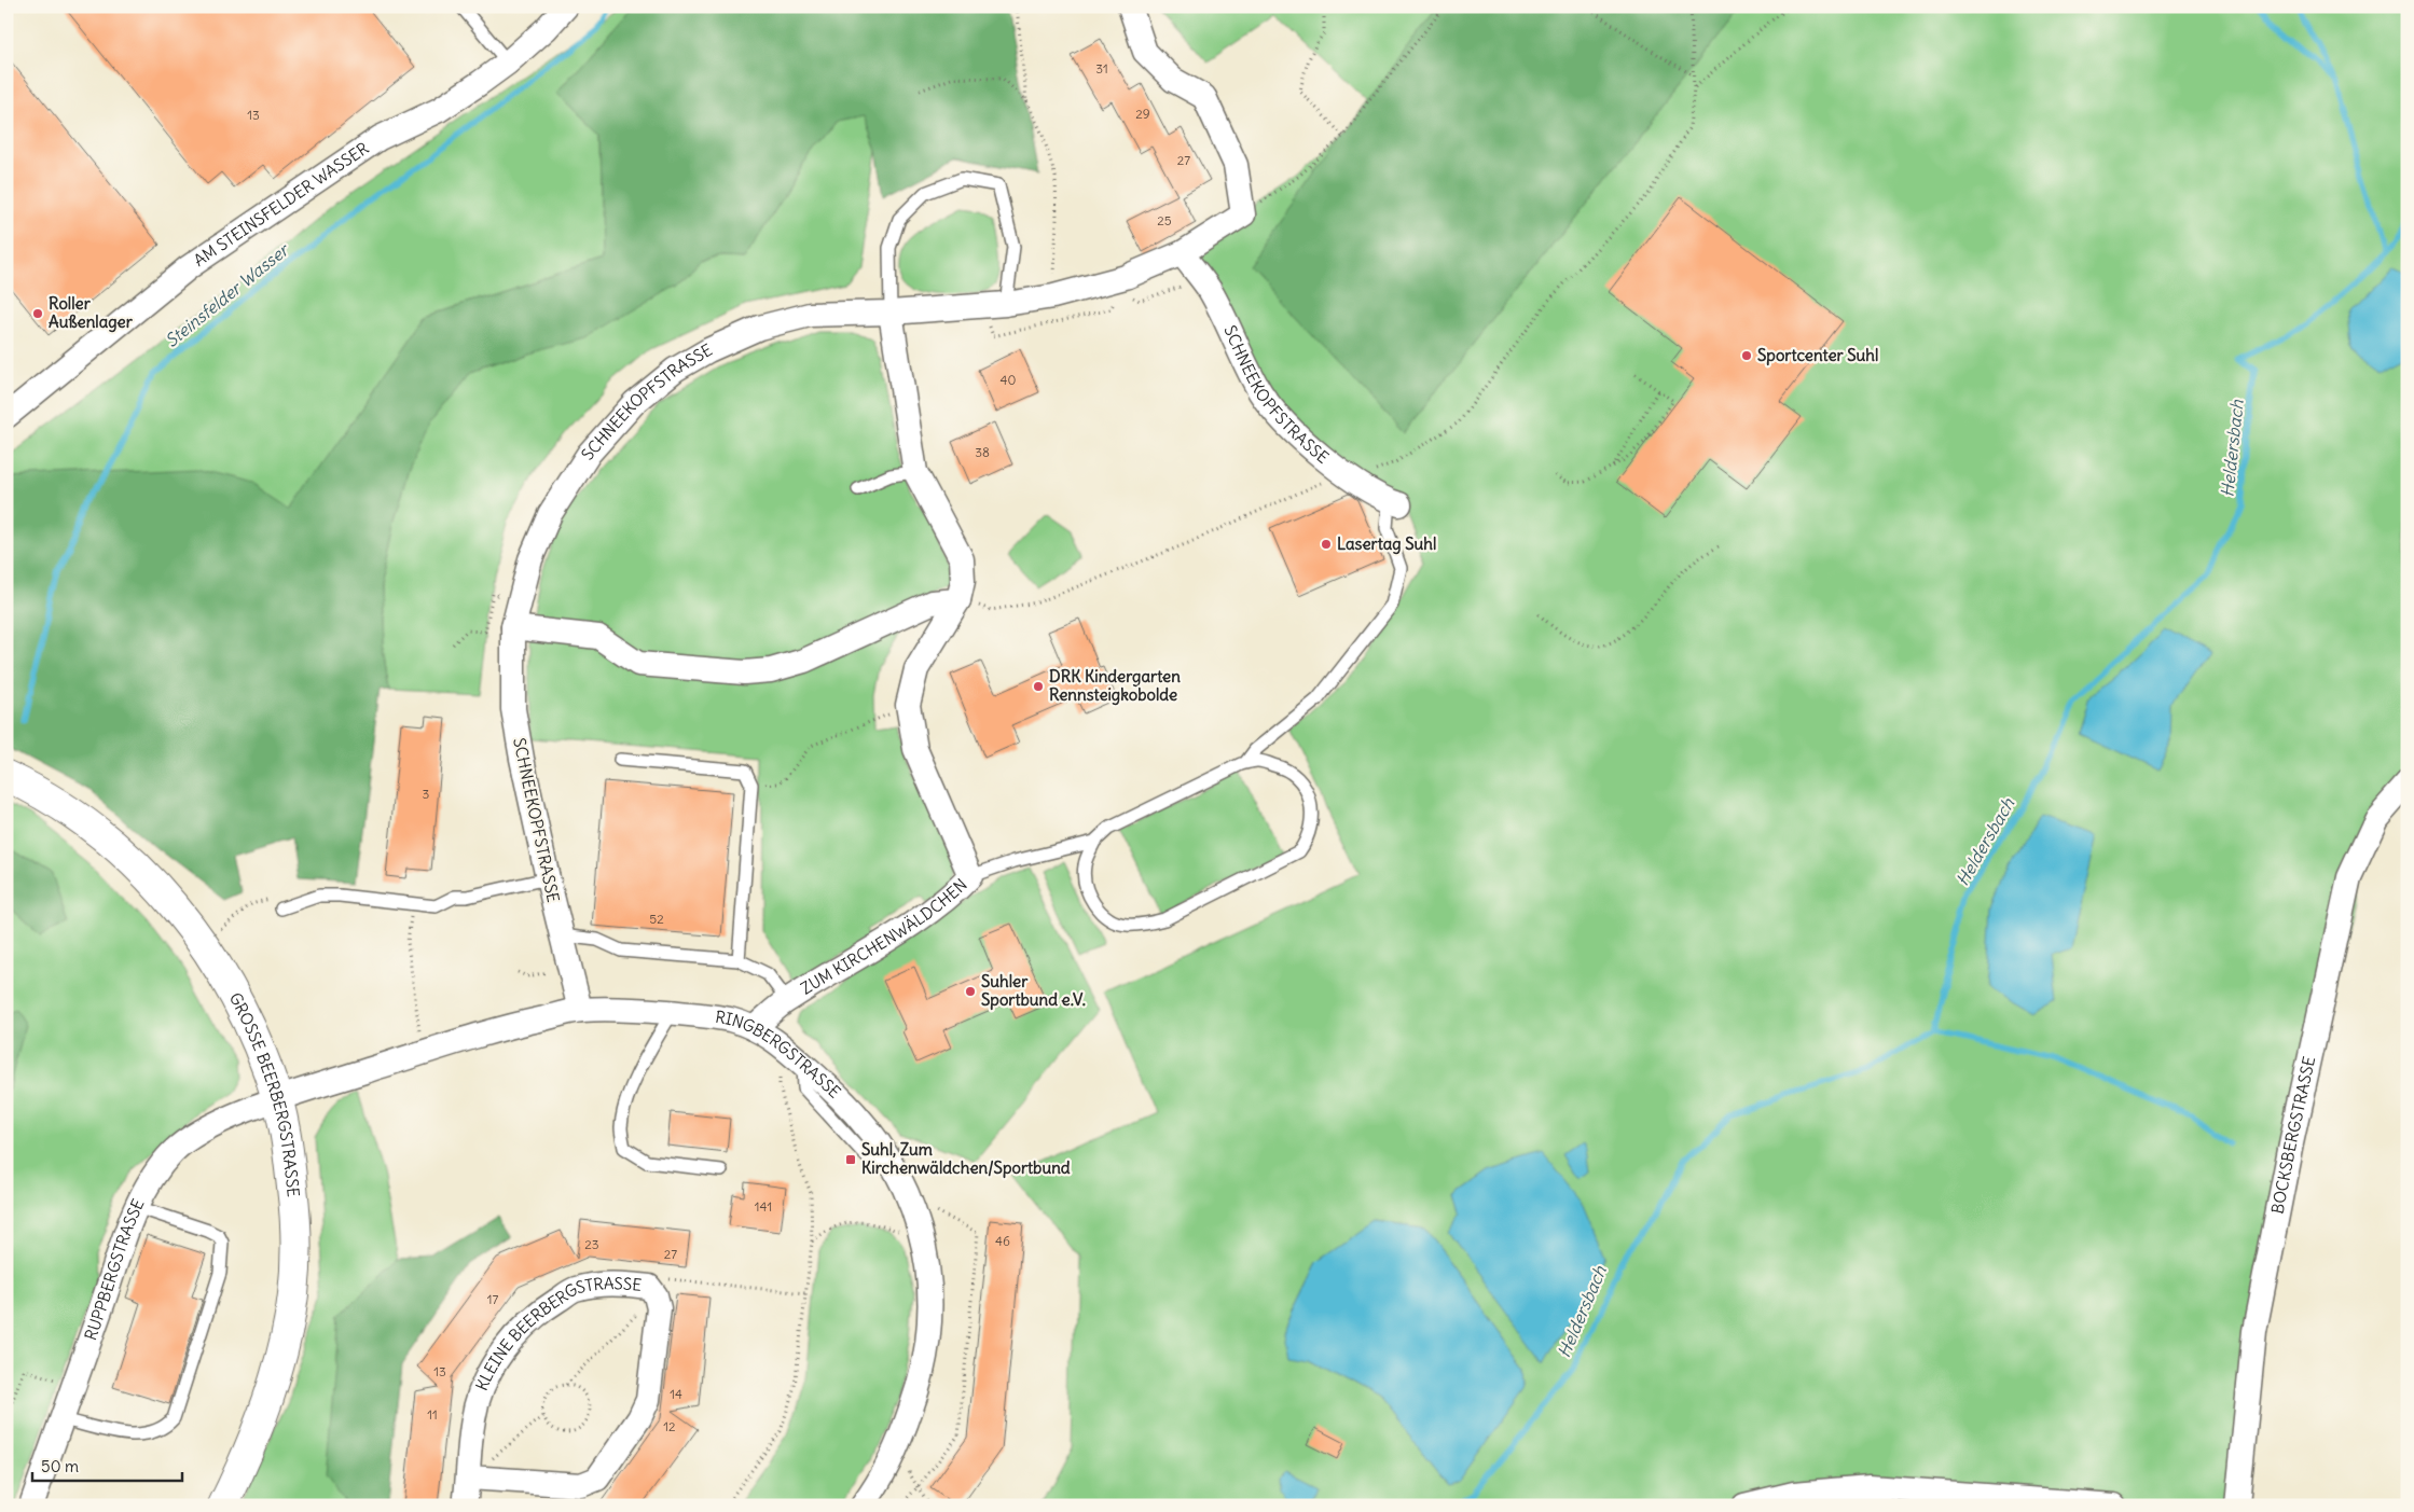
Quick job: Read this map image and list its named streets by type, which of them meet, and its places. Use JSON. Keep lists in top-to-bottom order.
{
  "streets": {
    "street": [
      "AM STEINSFELDER WASSER",
      "SCHNEEKOPFSTRASSE",
      "ZUM KIRCHENWÄLDCHEN",
      "RINGBERGSTRASSE",
      "GROSSE BEERBERGSTRASSE",
      "BOCKSBERGSTRASSE",
      "RUPPBERGSTRASSE",
      "KLEINE BEERBERGSTRASSE"
    ]
  },
  "crossings": [
    ["SCHNEEKOPFSTRASSE", "ZUM KIRCHENWÄLDCHEN"],
    ["SCHNEEKOPFSTRASSE", "RINGBERGSTRASSE"],
    ["ZUM KIRCHENWÄLDCHEN", "RINGBERGSTRASSE"],
    ["RINGBERGSTRASSE", "GROSSE BEERBERGSTRASSE"],
    ["RINGBERGSTRASSE", "RUPPBERGSTRASSE"],
    ["GROSSE BEERBERGSTRASSE", "RUPPBERGSTRASSE"]
  ],
  "water": ["Steinsfelder Wasser", "Heldersbach"],
  "places": {
    "other": [
      "Roller Außenlager",
      "Sportcenter Suhl",
      "Lasertag Suhl",
      "DRK Kindergarten Rennsteigkobolde",
      "Suhler Sportbund e.V."
    ],
    "transit": ["Suhl, Zum Kirchenwäldchen/Sportbund"]
  },
  "house_numbers": [
    "31",
    "29",
    "13",
    "27",
    "25",
    "40",
    "38",
    "3",
    "52",
    "141",
    "46",
    "23",
    "27",
    "17",
    "13",
    "14",
    "11",
    "12"
  ],
  "scale_bar": "50 m"
}
